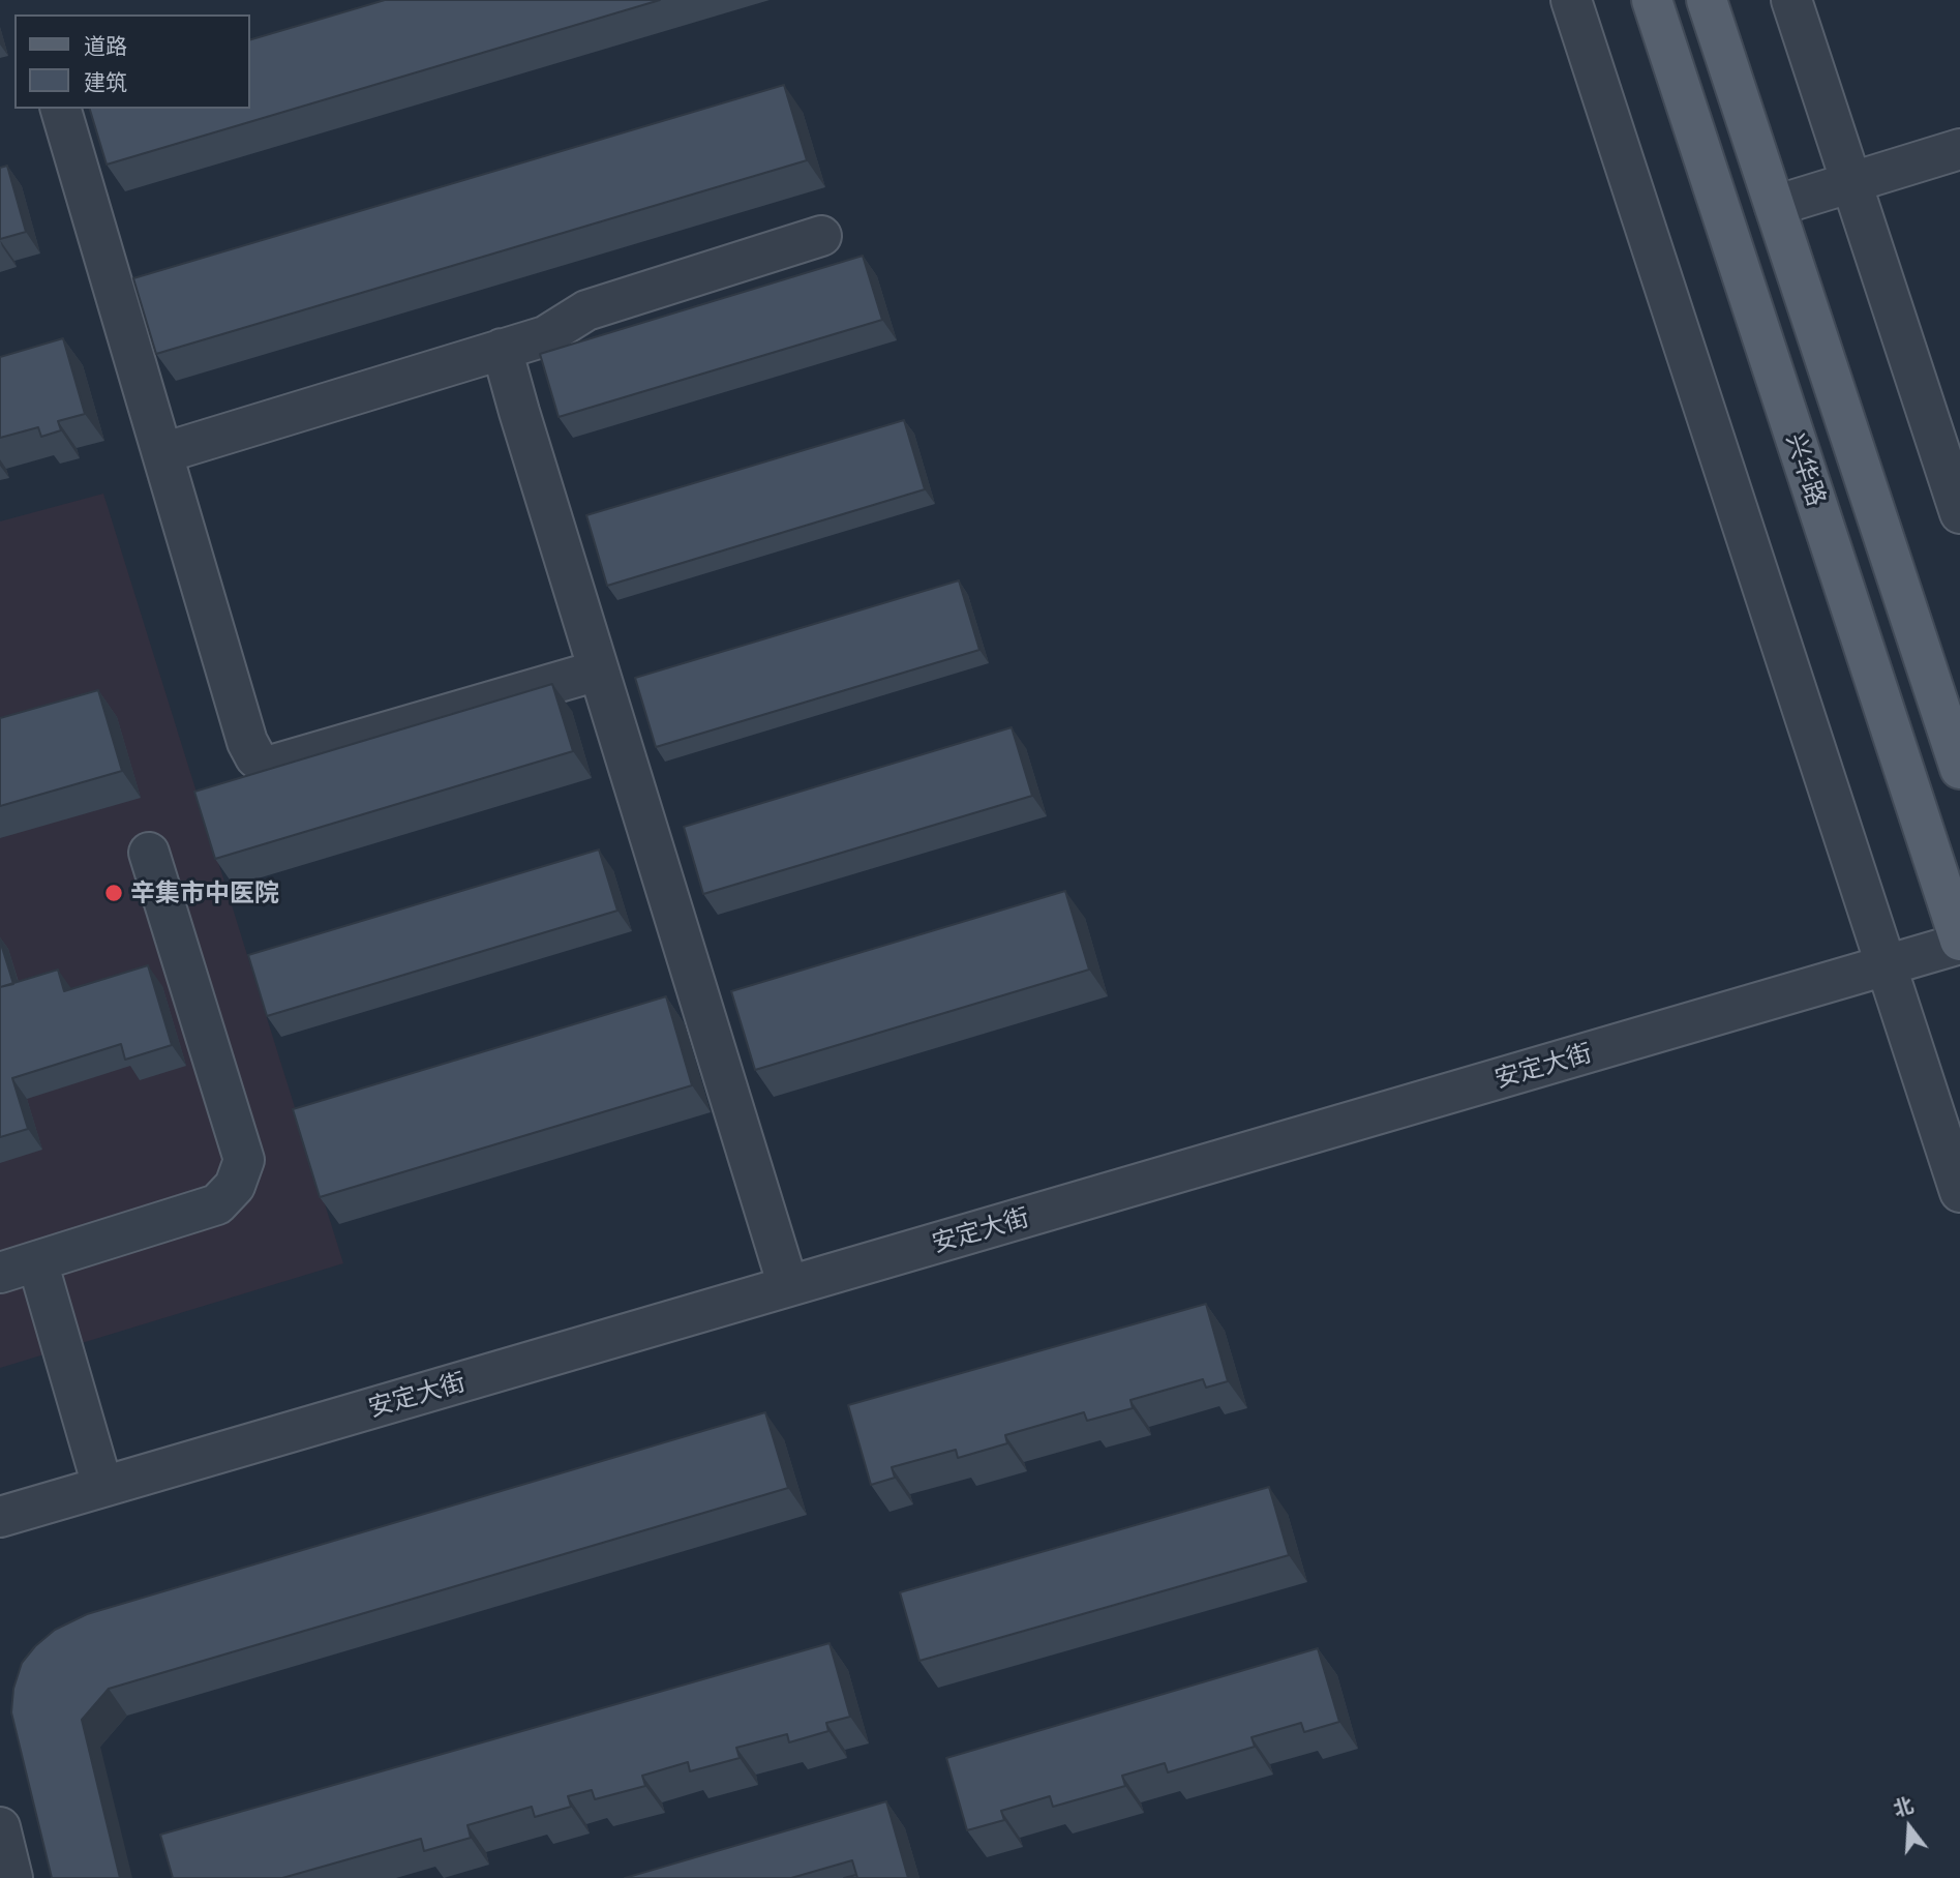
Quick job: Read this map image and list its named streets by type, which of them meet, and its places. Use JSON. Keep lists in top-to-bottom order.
{
  "streets": {
    "main road": ["兴华路"],
    "street": ["安定大街"]
  },
  "crossings": [
    ["兴华路", "安定大街"]
  ],
  "places": ["辛集市中医院"],
  "legend": ["道路", "建筑"],
  "north": "top"
}
